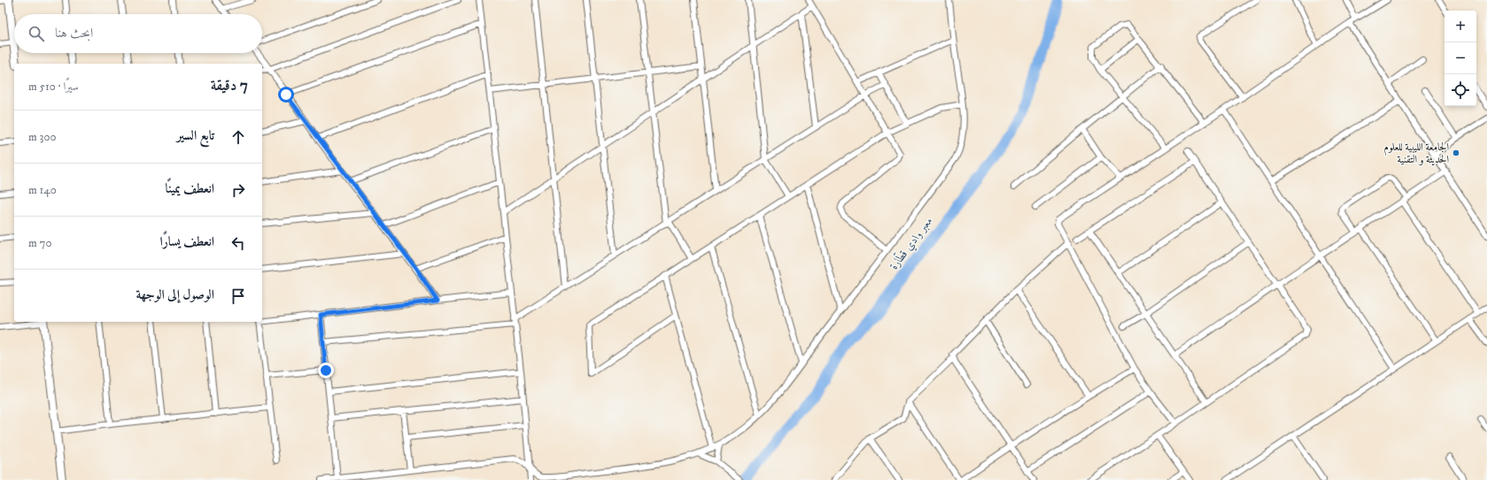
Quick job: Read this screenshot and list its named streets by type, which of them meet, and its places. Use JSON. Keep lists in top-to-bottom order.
{
  "water": ["معبر وادي قطّارة"],
  "places": ["الجامعة الليبية للعلوم الحديثة و التقنية"],
  "page": {
    "map_buttons": ["+", "−"],
    "search": "ابحث هنا",
    "heading": ["7 دقيقة", "سيرًا · 510 m"],
    "list": [
      ["تابع السير", "300 m"],
      ["انعطف يمينًا", "140 m"],
      ["انعطف يسارًا", "70 m"],
      "الوصول إلى الوجهة"
    ]
  }
}
